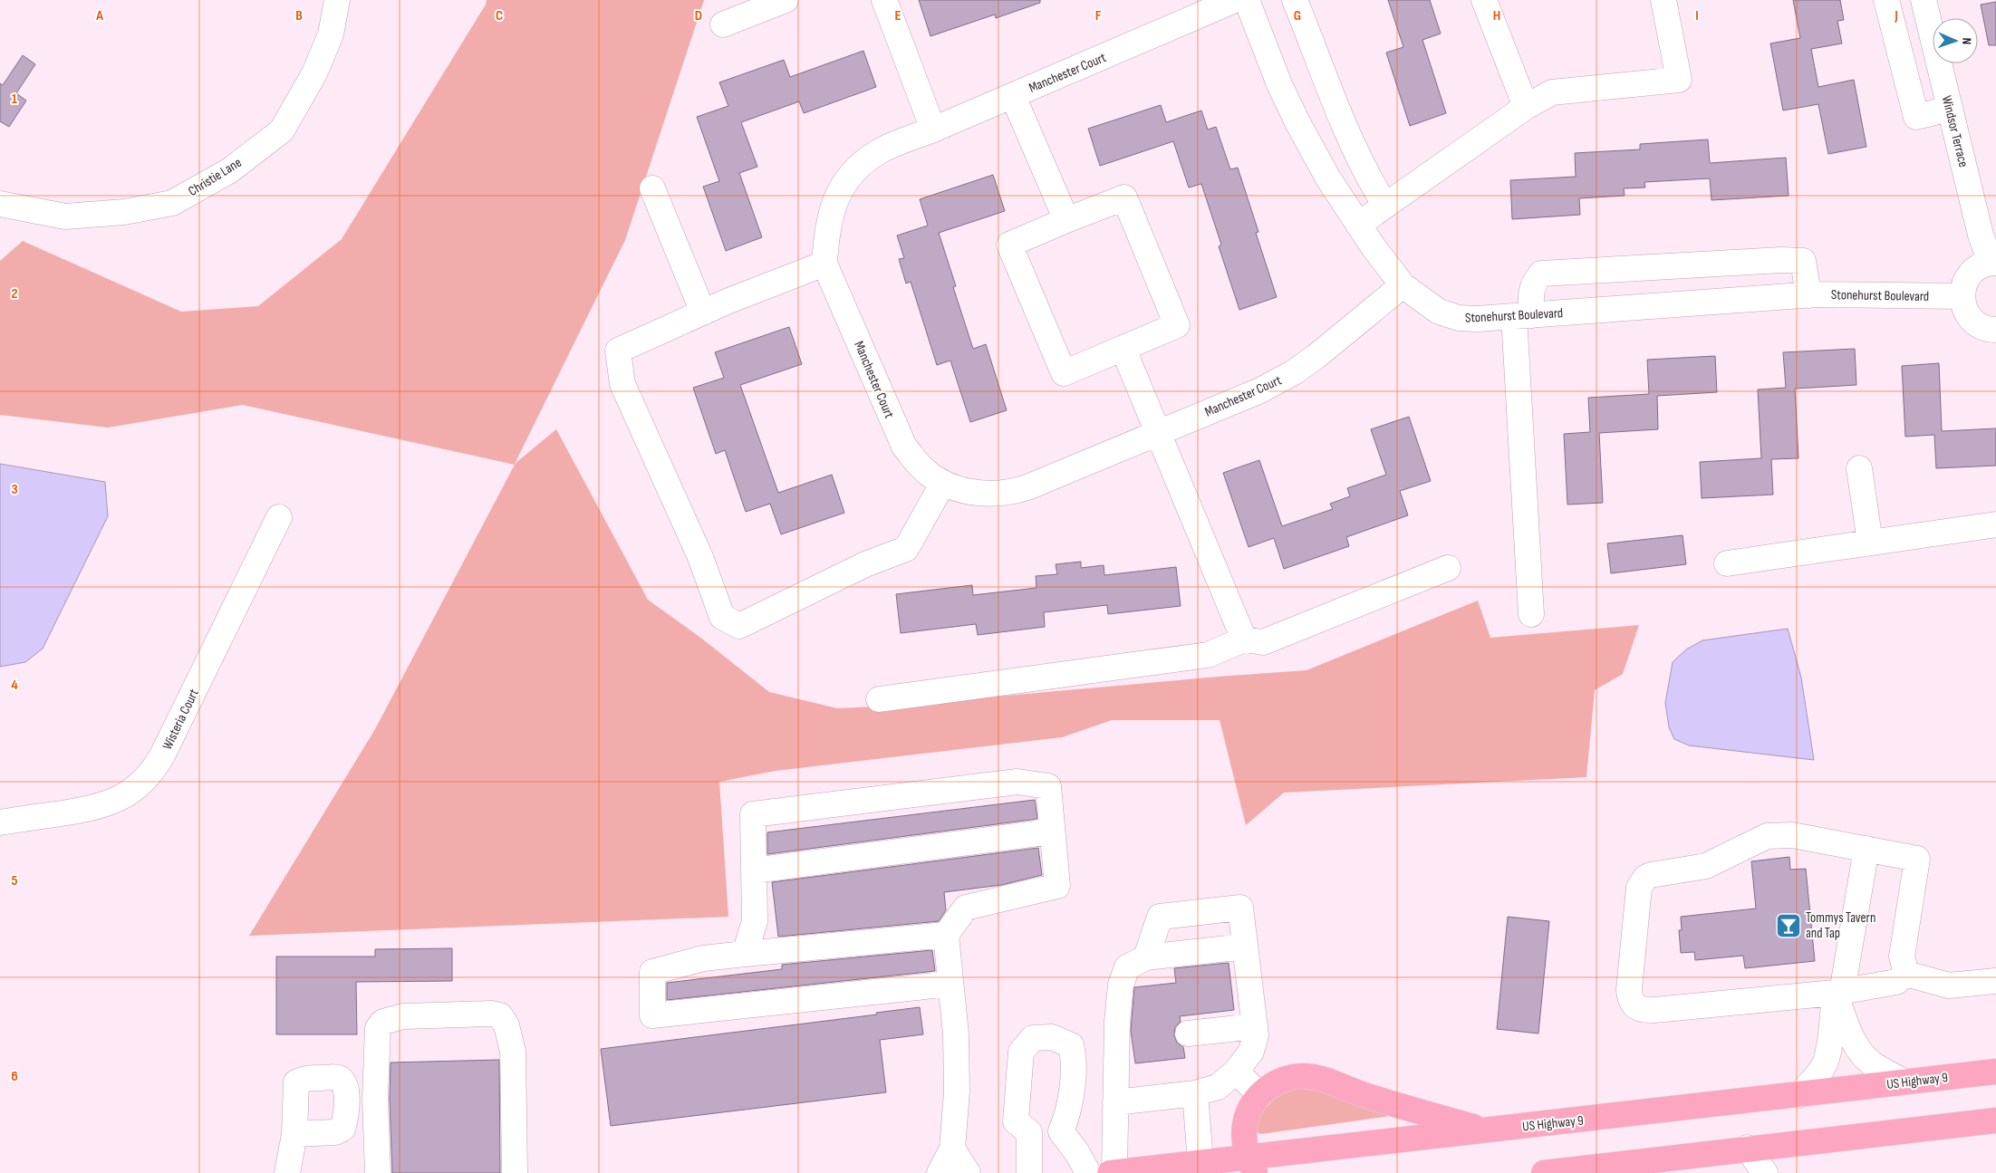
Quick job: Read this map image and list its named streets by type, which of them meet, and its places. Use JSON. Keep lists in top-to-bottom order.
{
  "streets": {
    "highway": ["US Highway 9"],
    "street": [
      "Manchester Court",
      "Windsor Terrace",
      "Christie Lane",
      "Stonehurst Boulevard",
      "Wisteria Court"
    ]
  },
  "crossings": [
    ["Manchester Court", "Stonehurst Boulevard"]
  ],
  "places": {
    "bar": ["Tommys Tavern and Tap"]
  },
  "north": "right",
  "grid": {
    "columns": [
      "A",
      "B",
      "C",
      "D",
      "E",
      "F",
      "G",
      "H",
      "I",
      "J"
    ],
    "rows": [
      "1",
      "2",
      "3",
      "4",
      "5",
      "6"
    ]
  }
}
